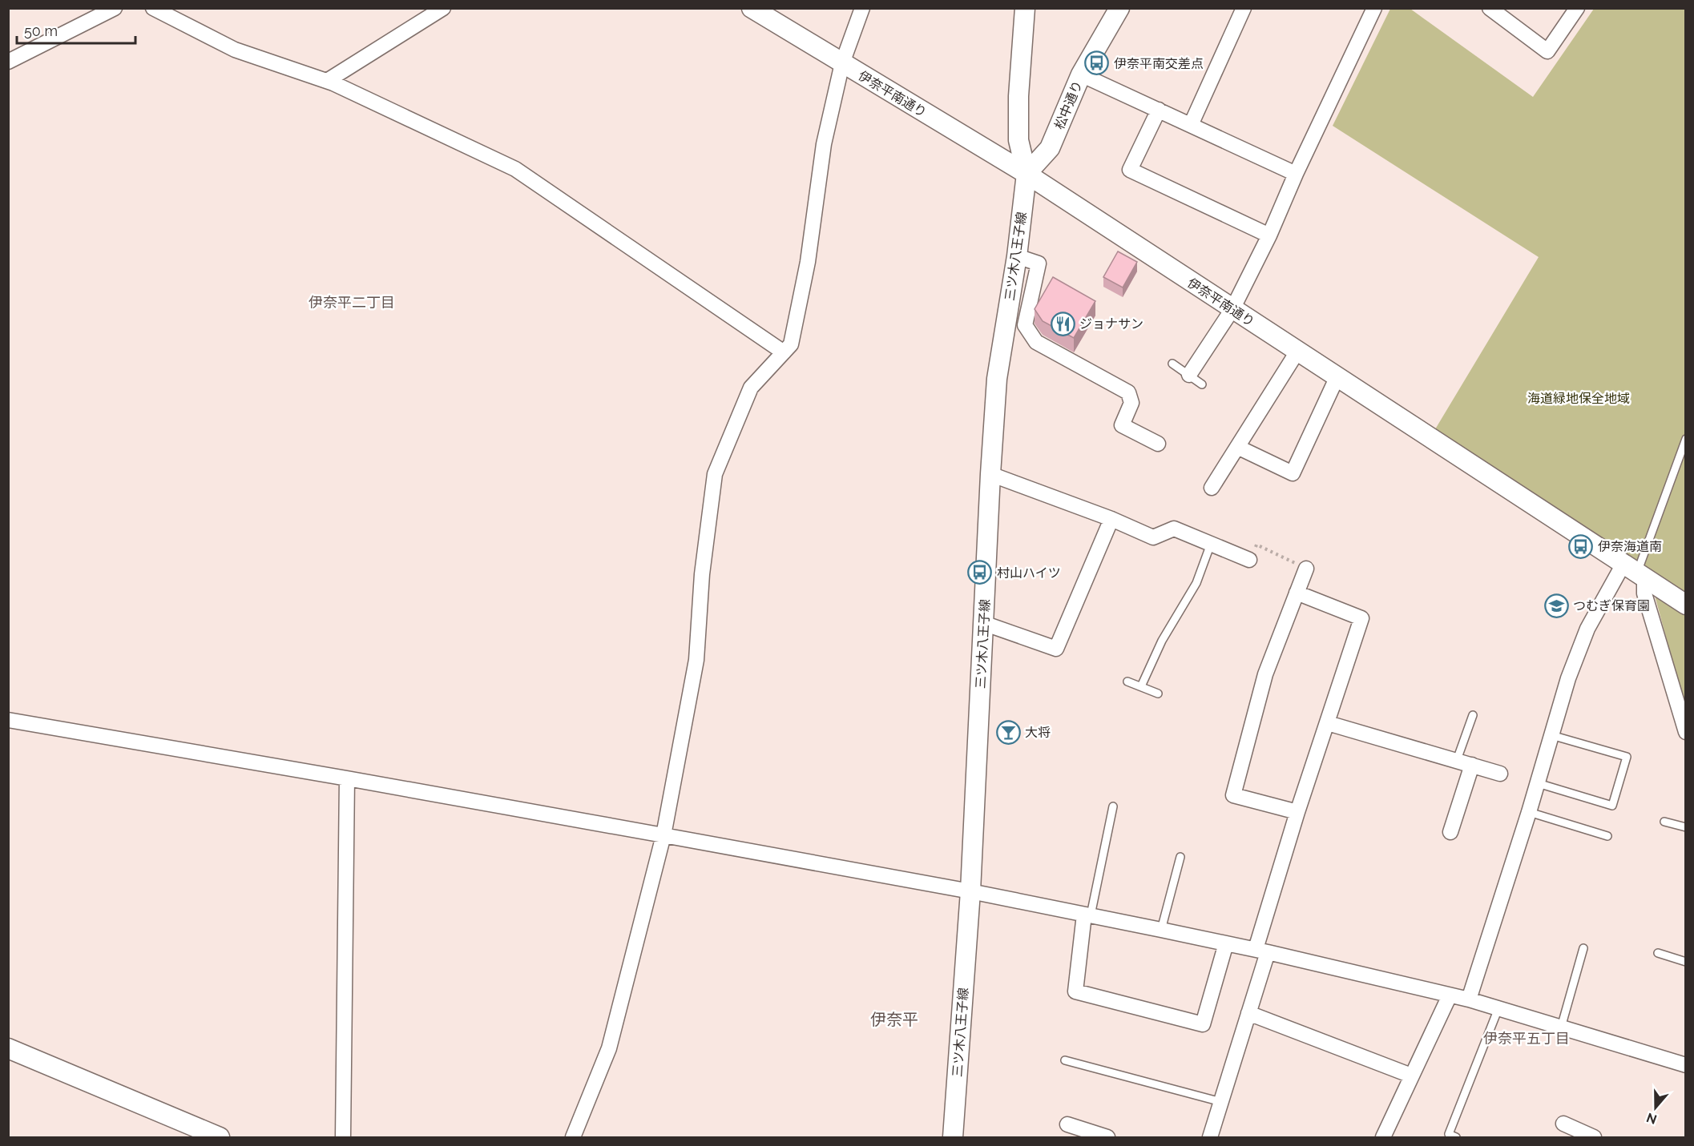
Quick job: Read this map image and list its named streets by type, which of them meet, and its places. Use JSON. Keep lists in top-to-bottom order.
{
  "streets": {
    "street": ["伊奈平南通り", "松中通り", "三ツ木八王子線"]
  },
  "crossings": [
    ["伊奈平南通り", "松中通り"],
    ["伊奈平南通り", "三ツ木八王子線"],
    ["松中通り", "三ツ木八王子線"]
  ],
  "districts": ["伊奈平二丁目", "伊奈平", "伊奈平五丁目"],
  "parks": ["海道緑地保全地域"],
  "places": {
    "bus stop": ["伊奈平南交差点", "伊奈海道南", "村山ハイツ"],
    "restaurant": ["ジョナサン"],
    "school or university": ["つむぎ保育園"],
    "bar": ["大将"]
  },
  "scale_bar": "50 m",
  "north": "bottom"
}
